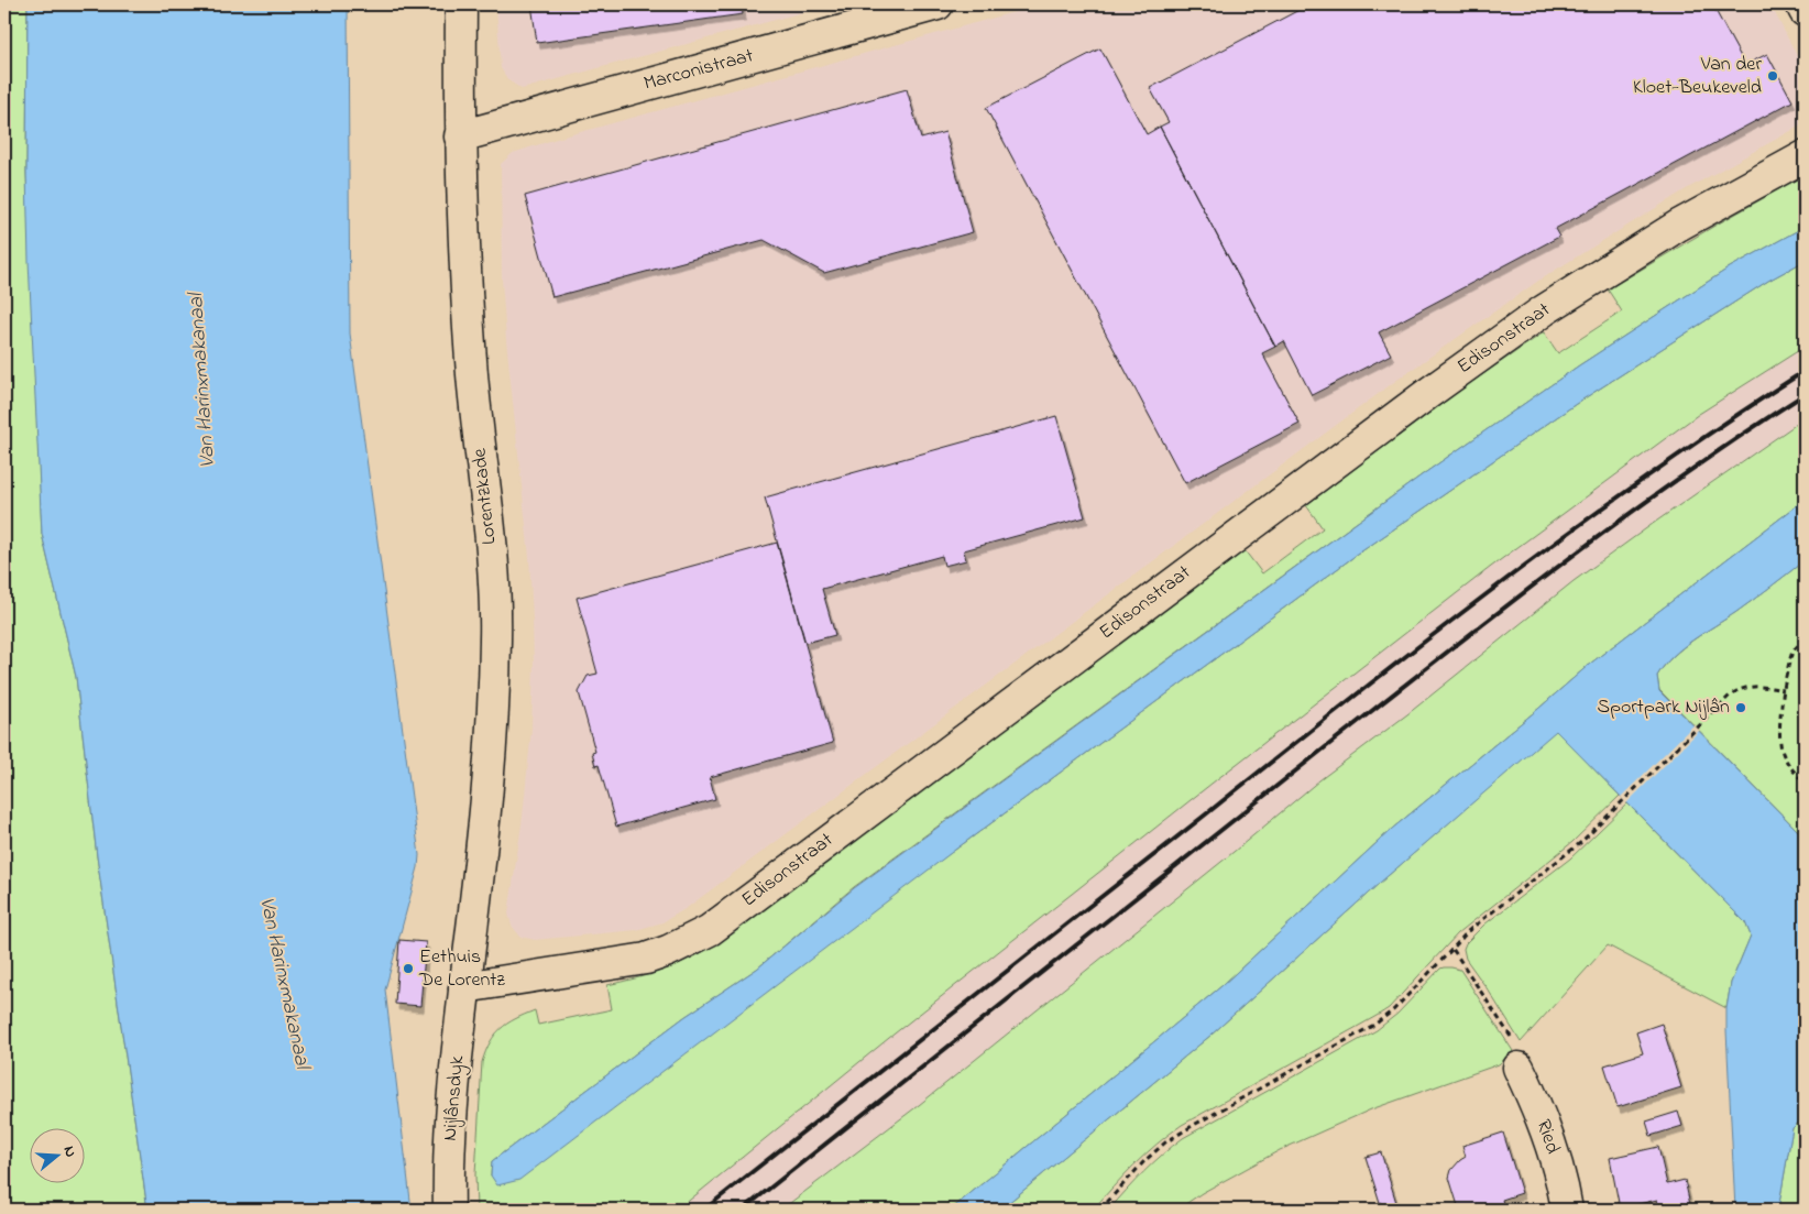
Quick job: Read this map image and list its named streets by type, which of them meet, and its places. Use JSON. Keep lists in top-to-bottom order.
{
  "streets": {
    "street": [
      "Marconistraat",
      "Edisonstraat",
      "Lorentzkade",
      "Nijlânsdyk",
      "Ried"
    ]
  },
  "crossings": [
    ["Marconistraat", "Lorentzkade"],
    ["Edisonstraat", "Lorentzkade"],
    ["Edisonstraat", "Nijlânsdyk"],
    ["Lorentzkade", "Nijlânsdyk"]
  ],
  "water": ["Van Harinxmakanaal"],
  "places": ["Van der Kloet-Beukeveld", "Sportpark Nijlân", "Eethuis De Lorentz"],
  "north": "right"
}
